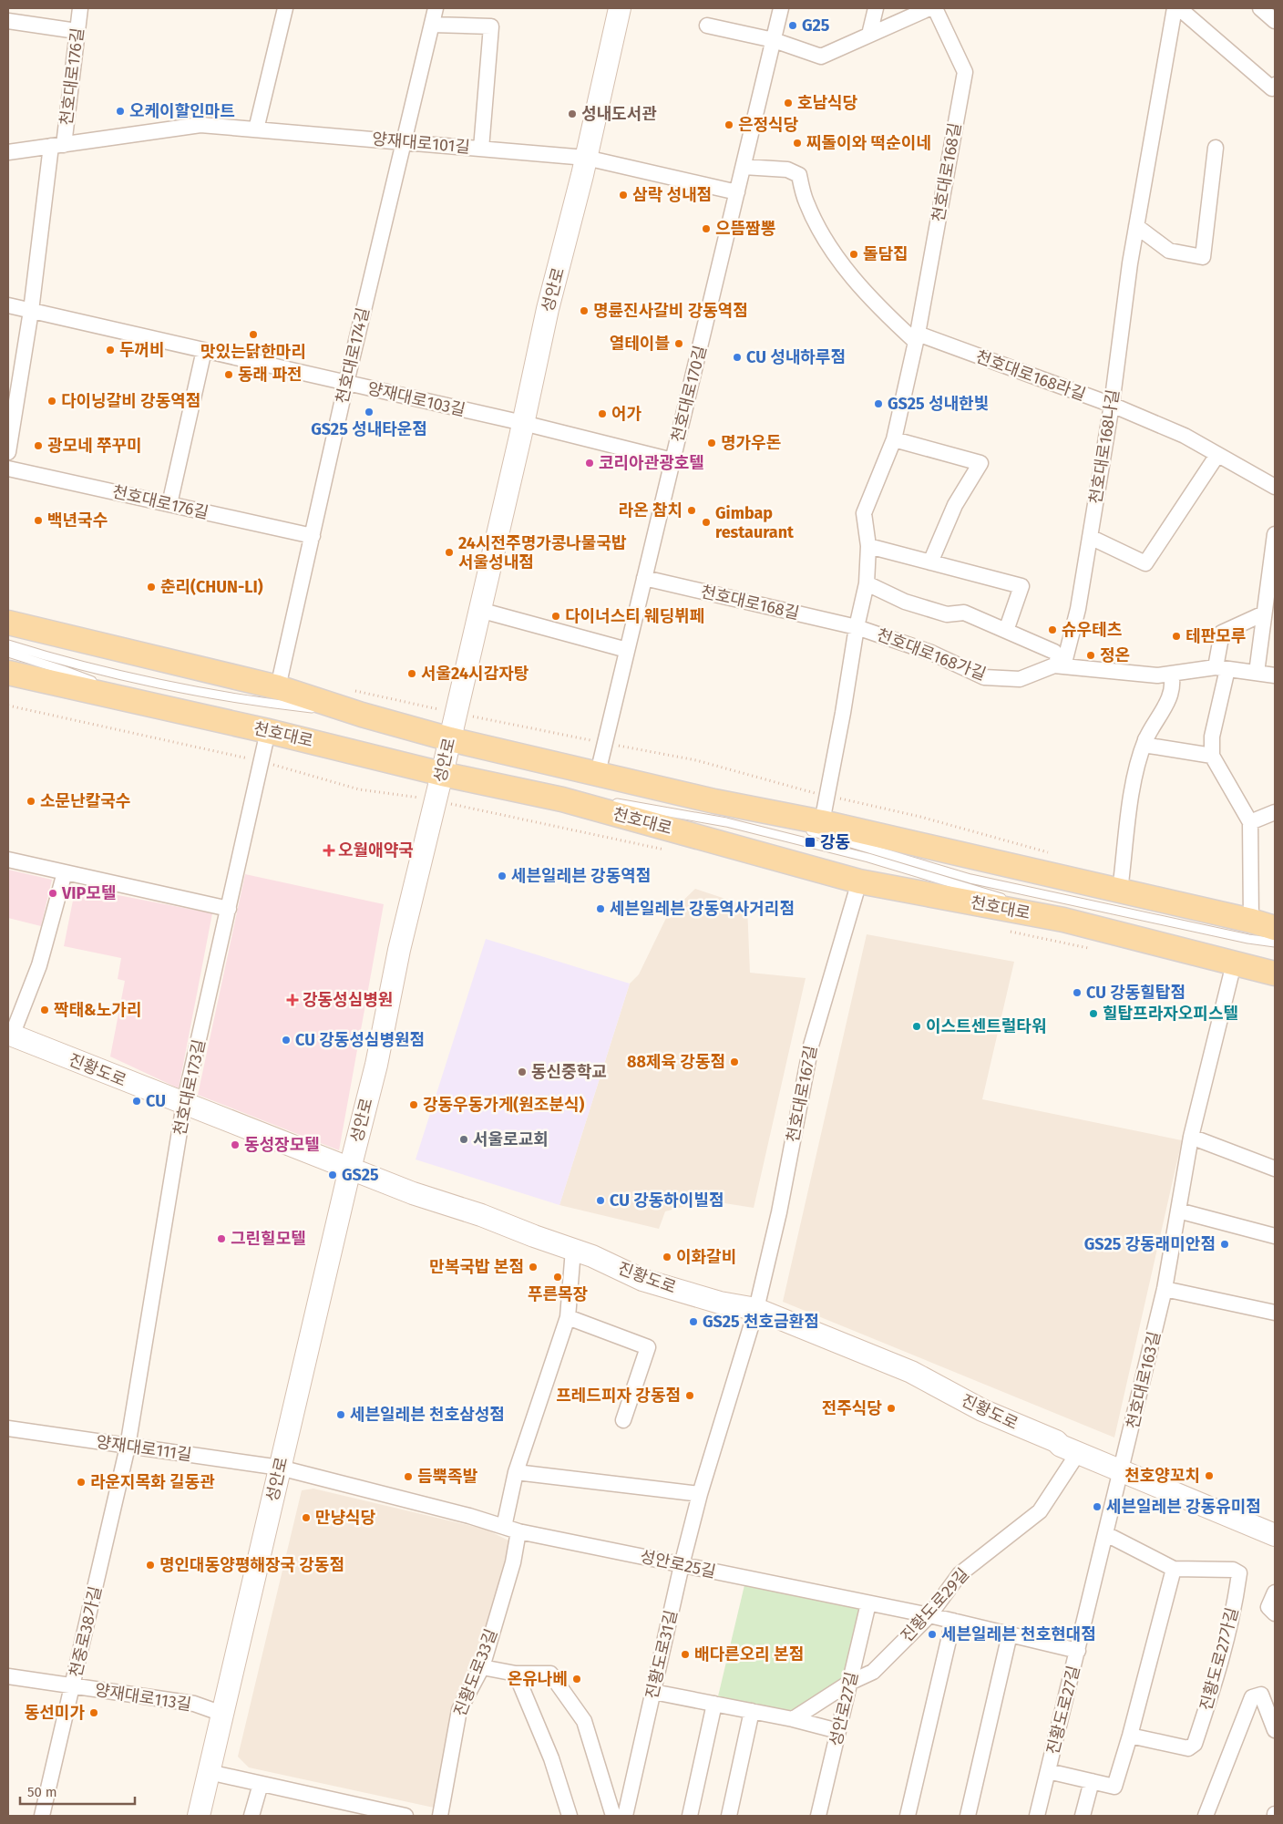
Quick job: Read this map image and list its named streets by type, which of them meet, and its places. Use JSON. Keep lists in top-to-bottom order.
{
  "streets": {
    "main road": ["천호대로"],
    "street": [
      "천호대로176길",
      "양재대로101길",
      "천호대로168길",
      "성안로",
      "천호대로174길",
      "천호대로168라길",
      "천호대로170길",
      "양재대로103길",
      "천호대로168나길",
      "천호대로168가길",
      "진황도로",
      "천호대로173길",
      "천호대로167길",
      "천호대로163길",
      "양재대로111길",
      "성안로25길",
      "진황도로29길",
      "천중로38가길",
      "진황도로31길",
      "진황도로27가길",
      "진황도로33길",
      "양재대로113길",
      "성안로27길",
      "진황도로27길"
    ]
  },
  "crossings": [
    ["천호대로176길", "양재대로101길"],
    ["천호대로176길", "천호대로174길"],
    ["천호대로176길", "양재대로103길"],
    ["양재대로101길", "성안로"],
    ["양재대로101길", "천호대로174길"],
    ["천호대로168길", "천호대로168라길"],
    ["천호대로168길", "천호대로170길"],
    ["천호대로168길", "천호대로168가길"],
    ["성안로", "양재대로103길"],
    ["성안로", "천호대로"],
    ["성안로", "진황도로"],
    ["성안로", "양재대로111길"],
    ["성안로", "성안로25길"],
    ["성안로", "양재대로113길"],
    ["천호대로174길", "양재대로103길"],
    ["천호대로168라길", "천호대로168나길"],
    ["천호대로168나길", "천호대로168가길"],
    ["천호대로", "천호대로173길"],
    ["천호대로", "천호대로167길"],
    ["천호대로", "천호대로163길"],
    ["진황도로", "천호대로173길"],
    ["진황도로", "천호대로167길"],
    ["진황도로", "천호대로163길"],
    ["진황도로", "진황도로29길"],
    ["진황도로", "진황도로31길"],
    ["진황도로", "진황도로33길"],
    ["진황도로", "진황도로27길"],
    ["천호대로173길", "양재대로111길"],
    ["천호대로173길", "천중로38가길"],
    ["천호대로167길", "진황도로31길"],
    ["천호대로163길", "진황도로27길"],
    ["양재대로111길", "성안로25길"],
    ["양재대로111길", "천중로38가길"],
    ["성안로25길", "진황도로29길"],
    ["성안로25길", "진황도로31길"],
    ["성안로25길", "진황도로33길"],
    ["성안로25길", "성안로27길"],
    ["성안로25길", "진황도로27길"],
    ["진황도로29길", "성안로27길"],
    ["천중로38가길", "양재대로113길"],
    ["진황도로27가길", "진황도로27길"]
  ],
  "places": {
    "other": [
      "G25",
      "호남식당",
      "오케이할인마트",
      "성내도서관",
      "은정식당",
      "찌돌이와 떡순이네",
      "삼락 성내점",
      "으뜸짬뽕",
      "돌담집",
      "명륜진사갈비 강동역점",
      "맛있는닭한마리",
      "열테이블",
      "두꺼비",
      "CU 성내하루점",
      "동래 파전",
      "다이닝갈비 강동역점",
      "GS25 성내한빛",
      "GS25 성내타운점",
      "어가",
      "명가우돈",
      "광모네 쭈꾸미",
      "코리아관광호텔",
      "라온 참치",
      "백년국수",
      "Gimbap restaurant",
      "24시전주명가콩나물국밥 서울성내점",
      "춘리(CHUN-LI)",
      "다이너스티 웨딩뷔페",
      "슈우테츠",
      "테판모루",
      "정온",
      "서울24시감자탕",
      "소문난칼국수",
      "세븐일레븐 강동역점",
      "VIP모텔",
      "세븐일레븐 강동역사거리점",
      "CU 강동힐탑점",
      "짝태&노가리",
      "힐탑프라자오피스텔",
      "이스트센트럴타워",
      "CU 강동성심병원점",
      "88제육 강동점",
      "동신중학교",
      "CU",
      "강동우동가게(원조분식)",
      "서울로교회",
      "동성장모텔",
      "GS25",
      "CU 강동하이빌점",
      "그린힐모텔",
      "GS25 강동래미안점",
      "이화갈비",
      "만복국밥 본점",
      "푸른목장",
      "GS25 천호금환점",
      "프레드피자 강동점",
      "전주식당",
      "세븐일레븐 천호삼성점",
      "천호양꼬치",
      "듬뿍족발",
      "라운지목화 길동관",
      "세븐일레븐 강동유미점",
      "만냥식당",
      "명인대동양평해장국 강동점",
      "세븐일레븐 천호현대점",
      "배다른오리 본점",
      "온유나베",
      "동선미가"
    ],
    "transit": ["강동"],
    "health": ["오월애약국", "강동성심병원"]
  },
  "scale_bar": "50 m"
}
